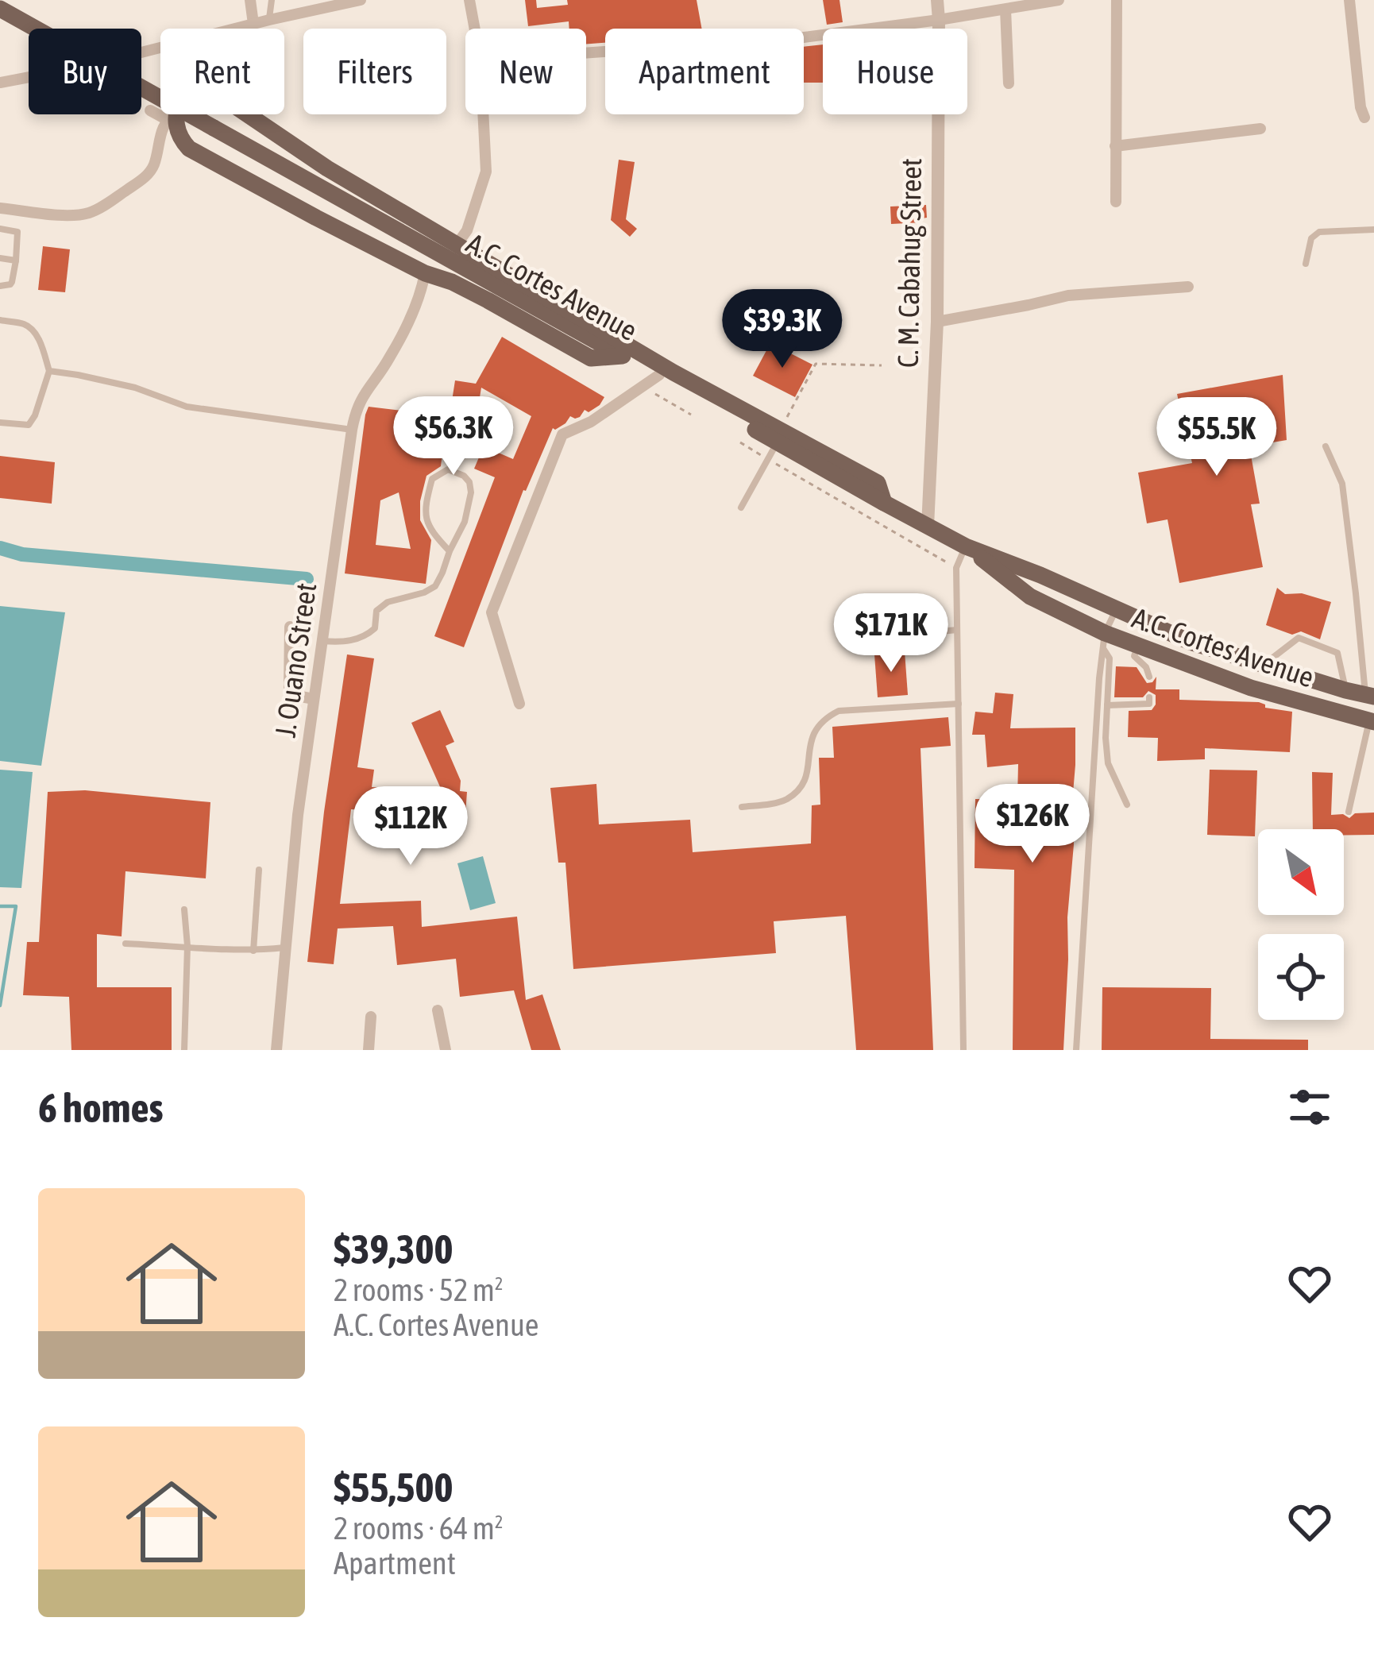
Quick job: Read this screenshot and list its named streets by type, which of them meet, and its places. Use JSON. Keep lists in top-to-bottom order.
{
  "streets": {
    "main road": ["A.C. Cortes Avenue"],
    "street": ["C. M. Cabahug Street", "J. Ouano Street"]
  },
  "crossings": [
    ["C. M. Cabahug Street", "A.C. Cortes Avenue"]
  ],
  "north": "bottom right",
  "page": {
    "chip": [
      "Buy",
      "Rent",
      "Filters",
      "New",
      "Apartment",
      "House"
    ],
    "price": [
      "$39.3K",
      "$56.3K",
      "$55.5K",
      "$171K",
      "$126K",
      "$112K"
    ],
    "heading": "6 homes",
    "list": [
      {
        "name": "$39,300",
        "note": "2 rooms · 52 m² · A.C. Cortes Avenue"
      },
      {
        "name": "$55,500",
        "note": "2 rooms · 64 m² · Apartment"
      }
    ]
  }
}
